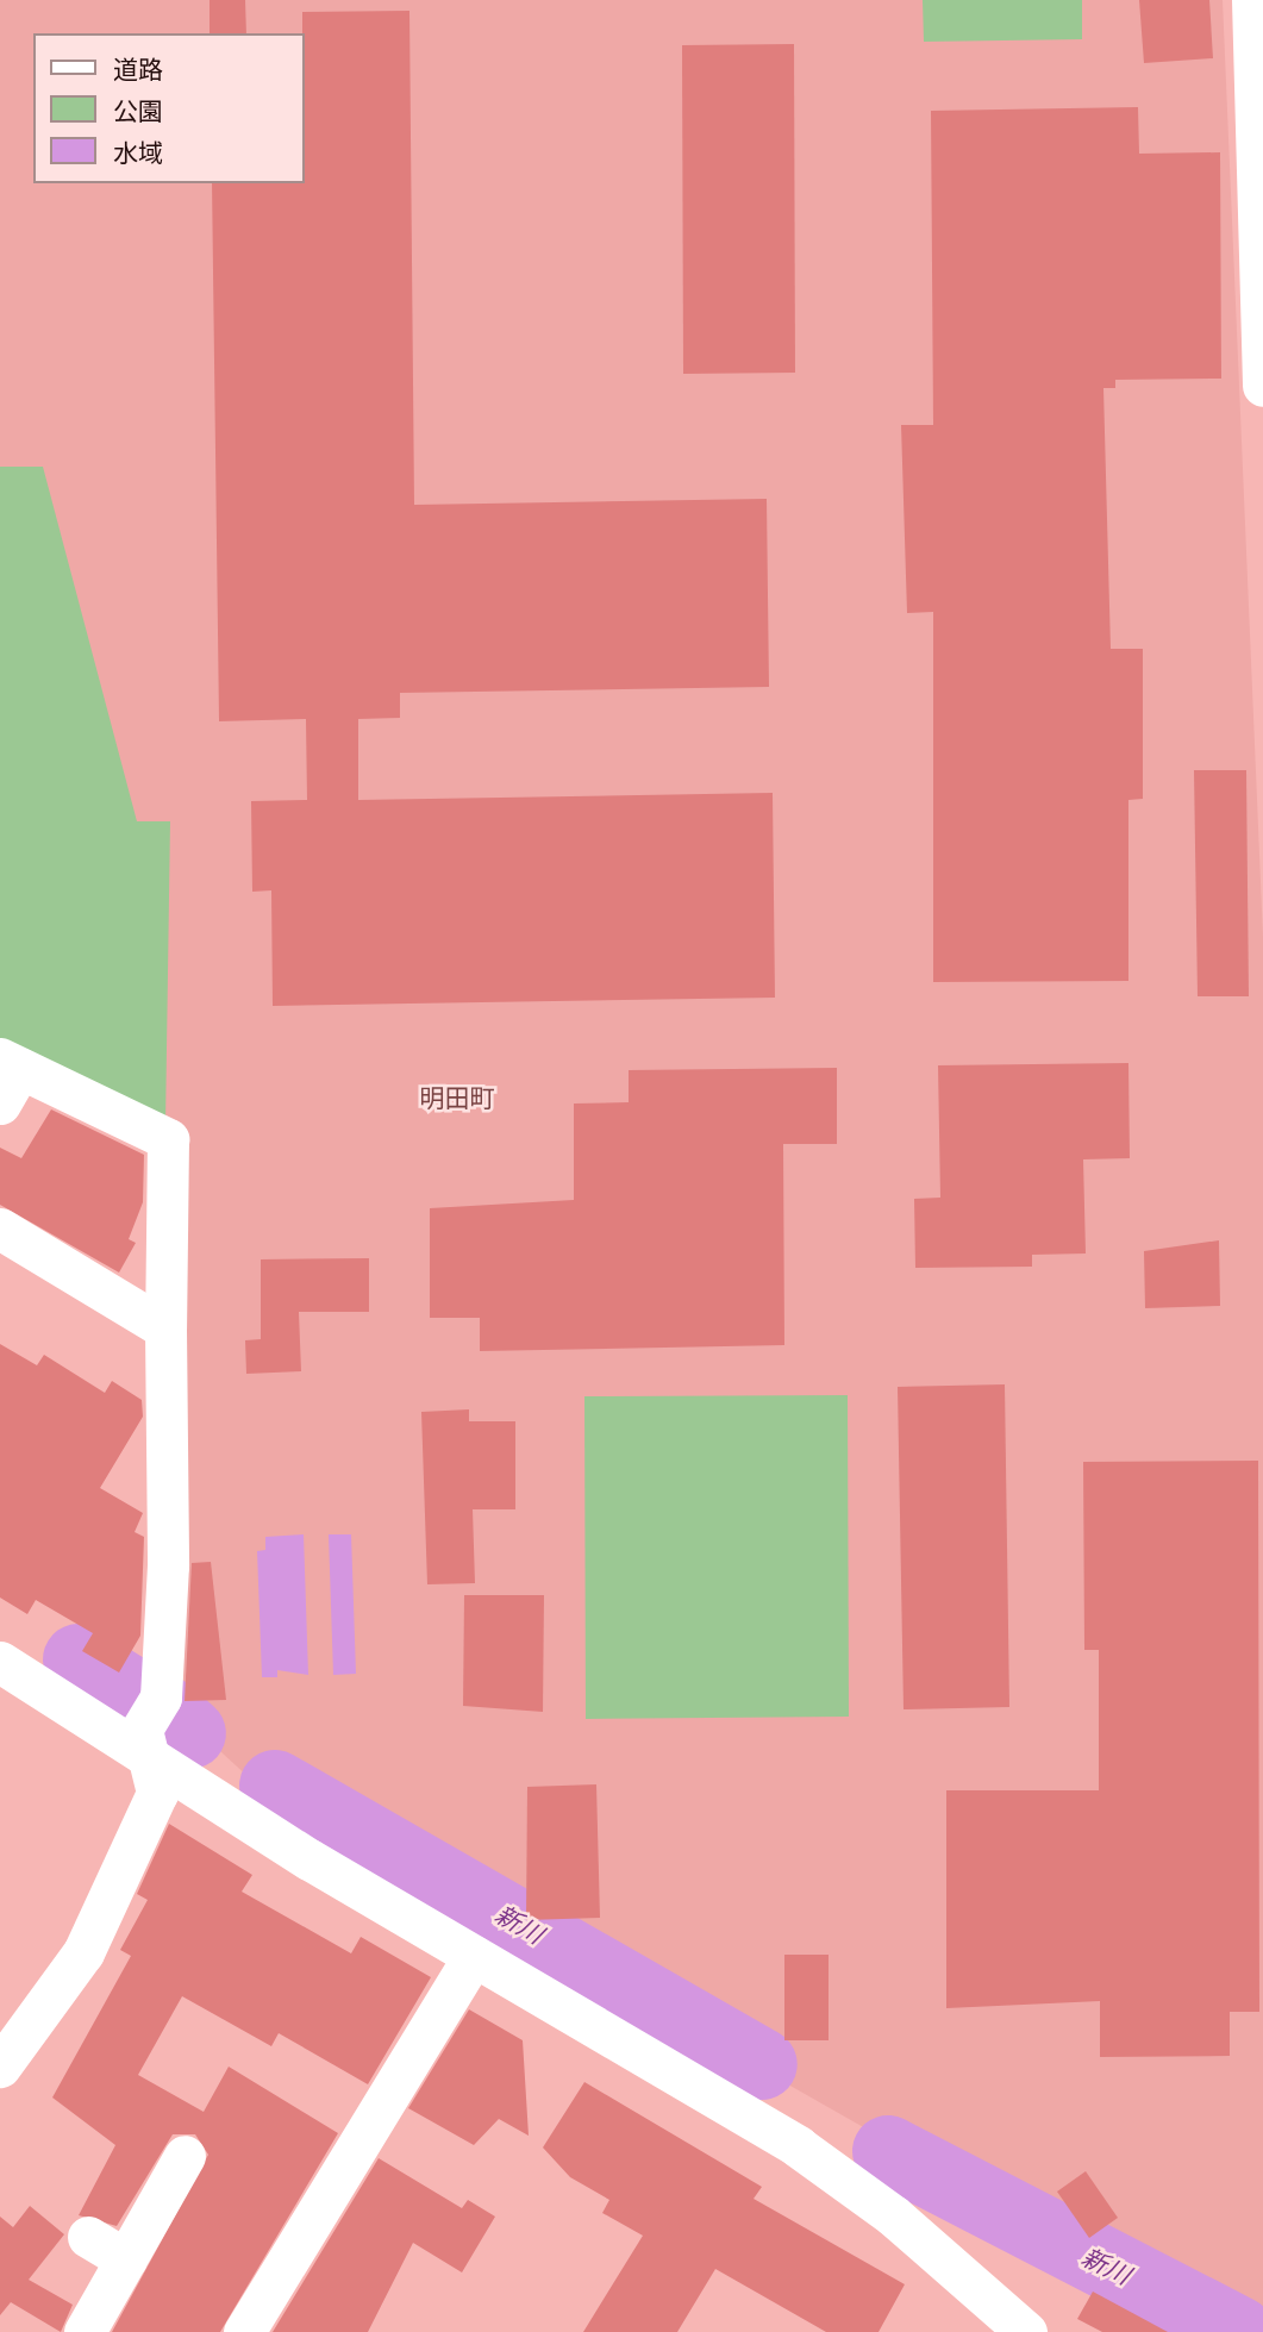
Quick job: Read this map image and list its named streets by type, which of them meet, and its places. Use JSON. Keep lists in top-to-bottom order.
{
  "districts": ["明田町"],
  "water": ["新川"],
  "legend": ["道路", "公園", "水域"]
}
